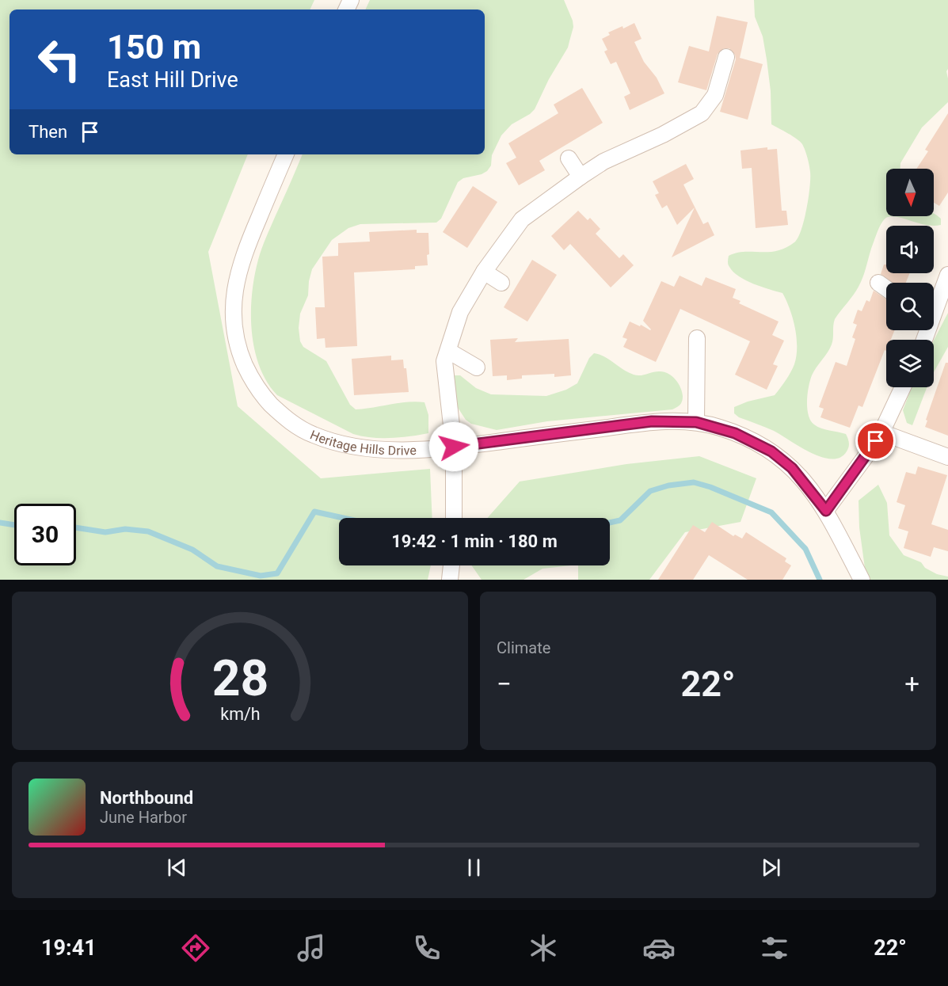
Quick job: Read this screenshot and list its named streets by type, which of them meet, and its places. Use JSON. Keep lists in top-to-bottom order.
{
  "streets": {
    "street": ["Heritage Hills Drive"]
  },
  "north": "bottom",
  "page": {
    "turn": ["150 m", "East Hill Drive"],
    "then": "Then",
    "limit": "30",
    "trip": "19:42 · 1 min · 180 m",
    "tile": "Climate",
    "heat": ["−", "22°", "+"],
    "song": ["Northbound", "June Harbor"],
    "tabs": ["19:41", "22°"],
    "gauge": ["28", "km/h"]
  }
}
